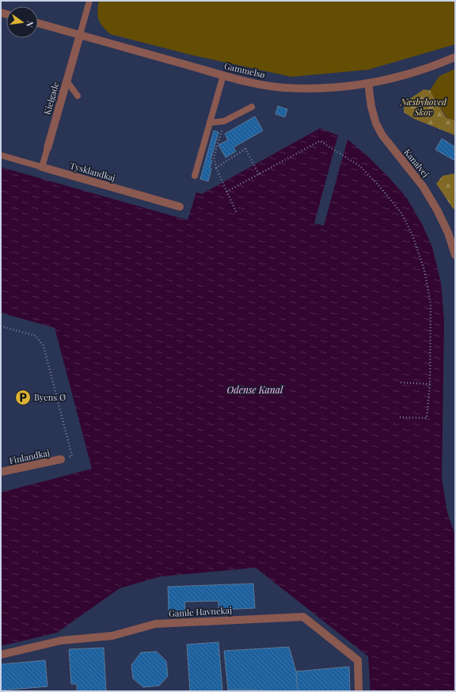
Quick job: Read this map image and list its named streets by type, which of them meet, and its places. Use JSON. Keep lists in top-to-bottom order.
{
  "streets": {
    "street": [
      "Gammelsø",
      "Kielgade",
      "Kanalvej",
      "Tysklandkaj",
      "Finlandkaj",
      "Gamle Havnekaj"
    ]
  },
  "crossings": [
    ["Gammelsø", "Kielgade"],
    ["Gammelsø", "Kanalvej"],
    ["Kielgade", "Tysklandkaj"]
  ],
  "water": ["Odense Kanal"],
  "parks": ["Næsbyhoved Skov"],
  "places": {
    "parking": ["Byens Ø"]
  },
  "north": "right"
}
